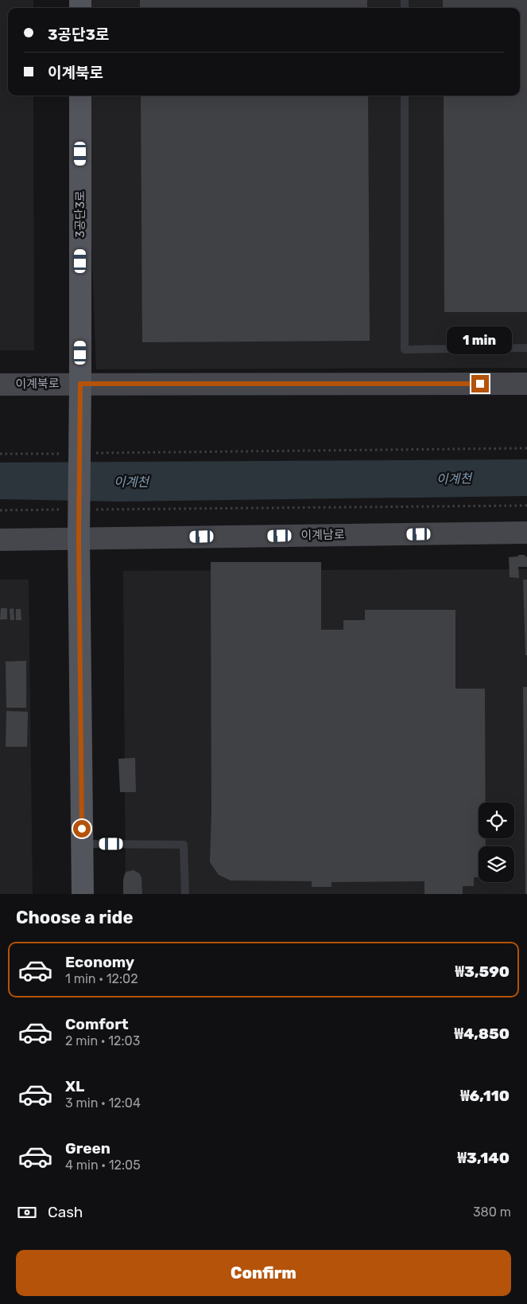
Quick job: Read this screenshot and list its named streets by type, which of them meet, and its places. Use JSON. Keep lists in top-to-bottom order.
{
  "streets": {
    "main road": ["3공단3로"],
    "street": ["이계북로", "이계남로"]
  },
  "crossings": [
    ["3공단3로", "이계북로"],
    ["3공단3로", "이계남로"]
  ],
  "water": ["이계천"],
  "page": {
    "banner": ["3공단3로", "이계북로"],
    "bubble": "1 min",
    "heading": "Choose a ride",
    "list": [
      {
        "name": "Economy",
        "note": "1 min · 12:02",
        "value": "₩3,590"
      },
      {
        "name": "Comfort",
        "note": "2 min · 12:03",
        "value": "₩4,850"
      },
      {
        "name": "XL",
        "note": "3 min · 12:04",
        "value": "₩6,110"
      },
      {
        "name": "Green",
        "note": "4 min · 12:05",
        "value": "₩3,140"
      }
    ],
    "pay": ["Cash", "380 m"],
    "buttons": "Confirm"
  }
}
